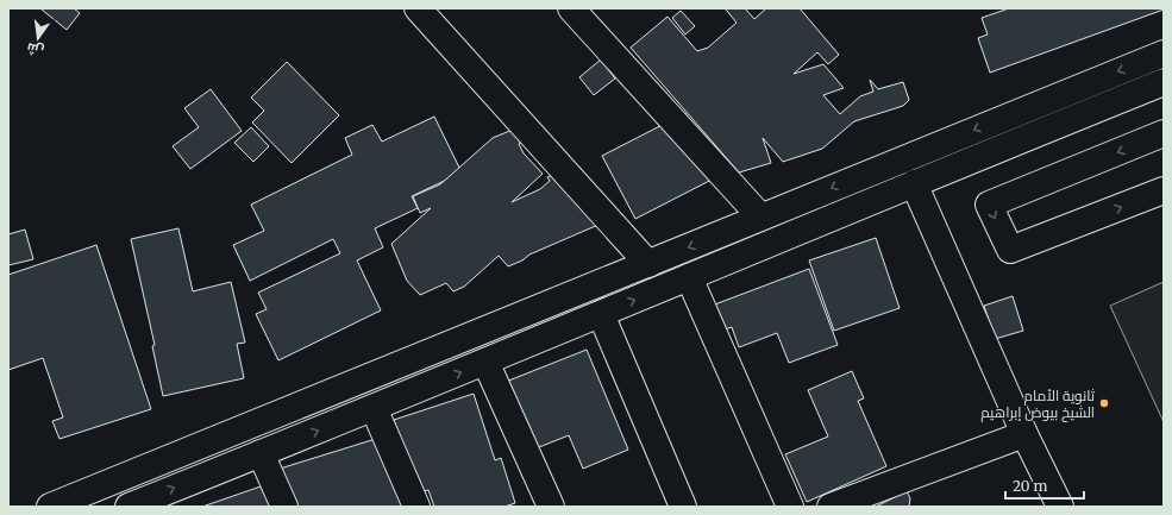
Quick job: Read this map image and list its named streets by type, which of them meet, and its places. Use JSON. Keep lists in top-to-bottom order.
{
  "places": ["ثانوية الأمام الشيخ بيوض إبراهيم"],
  "scale_bar": "20 m",
  "north": "bottom"
}
